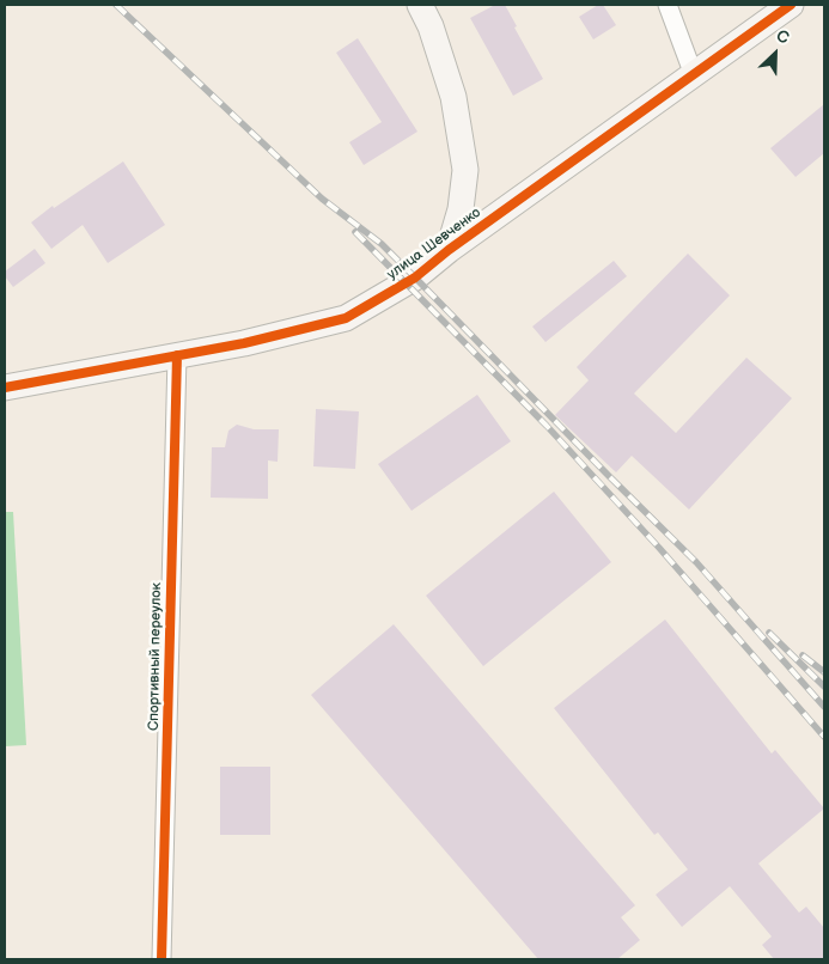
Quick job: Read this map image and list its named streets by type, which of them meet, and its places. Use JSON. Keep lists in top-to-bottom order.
{
  "streets": {
    "street": ["улица Шевченко", "Спортивный переулок"]
  },
  "crossings": [
    ["улица Шевченко", "Спортивный переулок"]
  ],
  "north": "top right"
}
